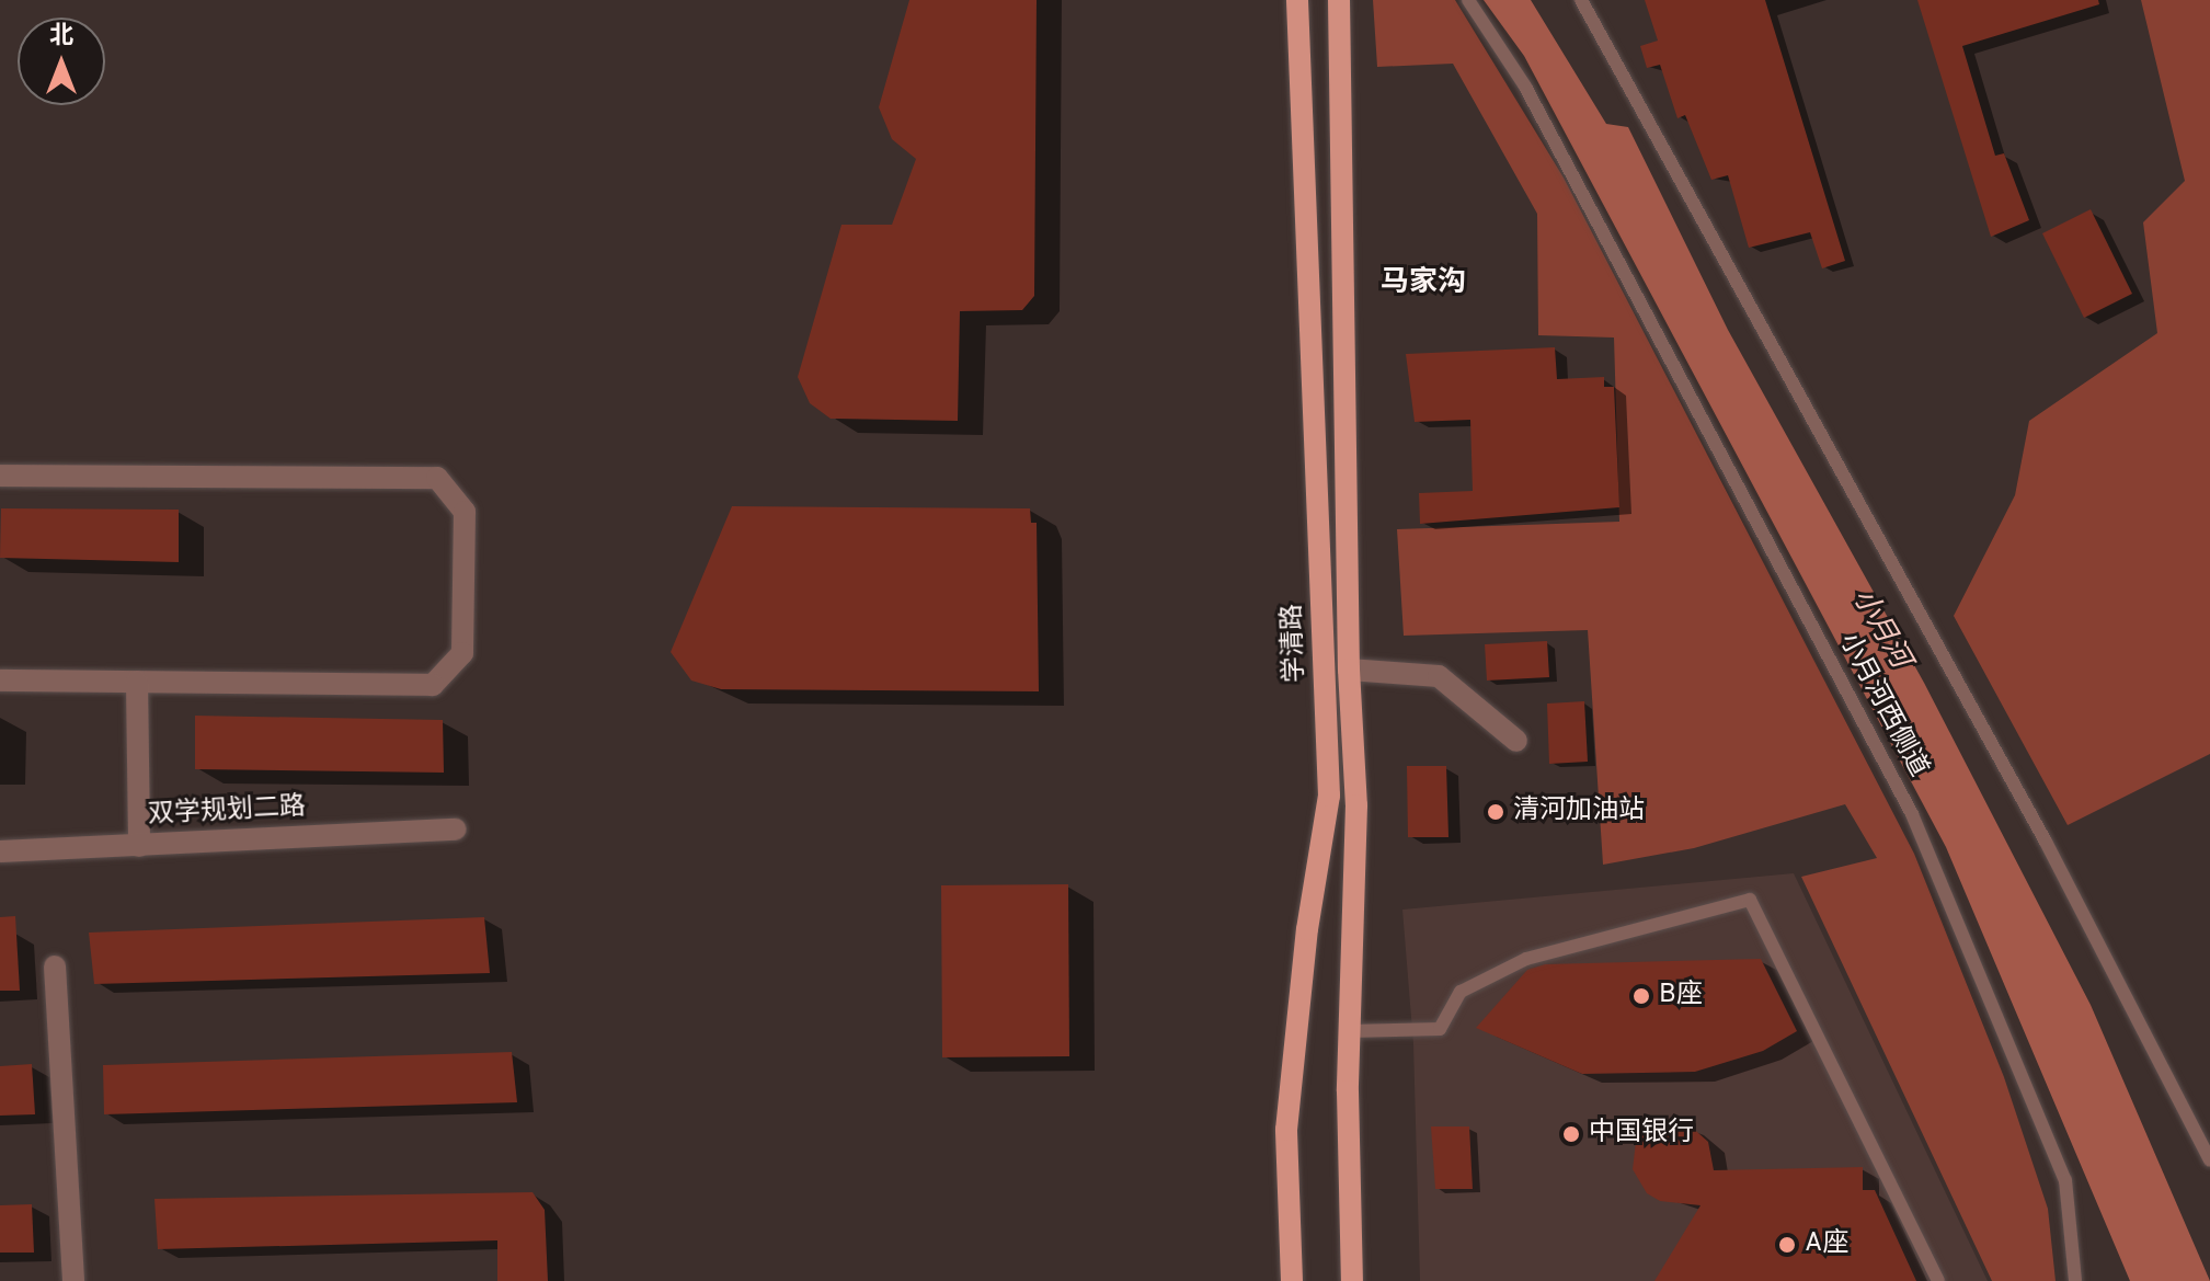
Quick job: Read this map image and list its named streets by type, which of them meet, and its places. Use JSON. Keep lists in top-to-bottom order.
{
  "streets": {
    "main road": ["学清路"],
    "street": ["双学规划二路"],
    "lane": ["小月河西侧道"]
  },
  "districts": ["马家沟"],
  "water": ["小月河"],
  "places": [
    "清河加油站",
    "B座",
    "中国银行",
    "A座"
  ],
  "north": "top"
}
